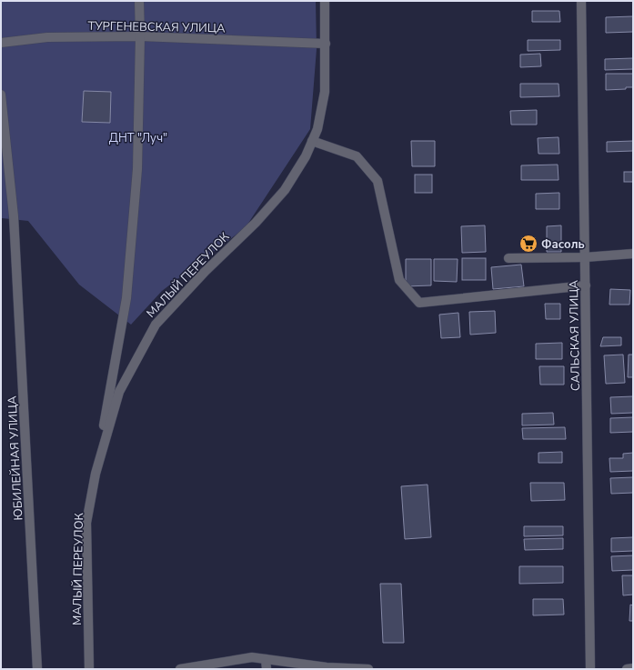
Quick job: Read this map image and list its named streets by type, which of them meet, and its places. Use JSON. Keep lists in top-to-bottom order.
{
  "streets": {
    "street": [
      "ТУРГЕНЕВСКАЯ УЛИЦА",
      "МАЛЫЙ ПЕРЕУЛОК",
      "САЛЬСКАЯ УЛИЦА",
      "ЮБИЛЕЙНАЯ УЛИЦА"
    ]
  },
  "crossings": [
    ["ТУРГЕНЕВСКАЯ УЛИЦА", "МАЛЫЙ ПЕРЕУЛОК"]
  ],
  "parks": ["ДНТ \"Луч\""],
  "places": {
    "supermarket": ["Фасоль"]
  }
}
